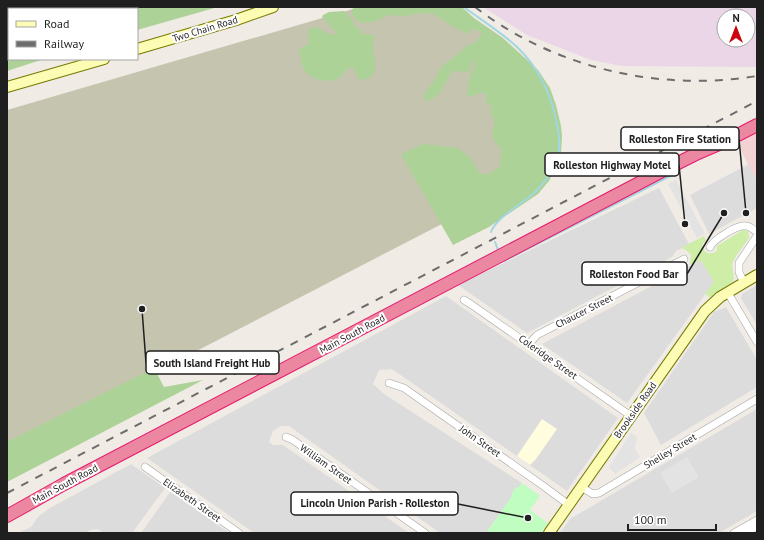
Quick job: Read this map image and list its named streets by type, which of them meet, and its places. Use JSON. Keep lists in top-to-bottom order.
{
  "streets": {
    "highway": ["Main South Road"],
    "street": [
      "Two Chain Road",
      "Chaucer Street",
      "Coleridge Street",
      "Brookside Road",
      "John Street",
      "Shelley Street",
      "William Street",
      "Elizabeth Street"
    ]
  },
  "crossings": [
    ["Chaucer Street", "Coleridge Street"],
    ["Coleridge Street", "Brookside Road"],
    ["Brookside Road", "John Street"],
    ["Brookside Road", "Shelley Street"]
  ],
  "places": [
    "Rolleston Food Bar",
    "Rolleston Fire Station",
    "Rolleston Highway Motel",
    "South Island Freight Hub",
    "Lincoln Union Parish - Rolleston"
  ],
  "legend": ["Road", "Railway"],
  "scale_bar": "100 m",
  "north": "top"
}
